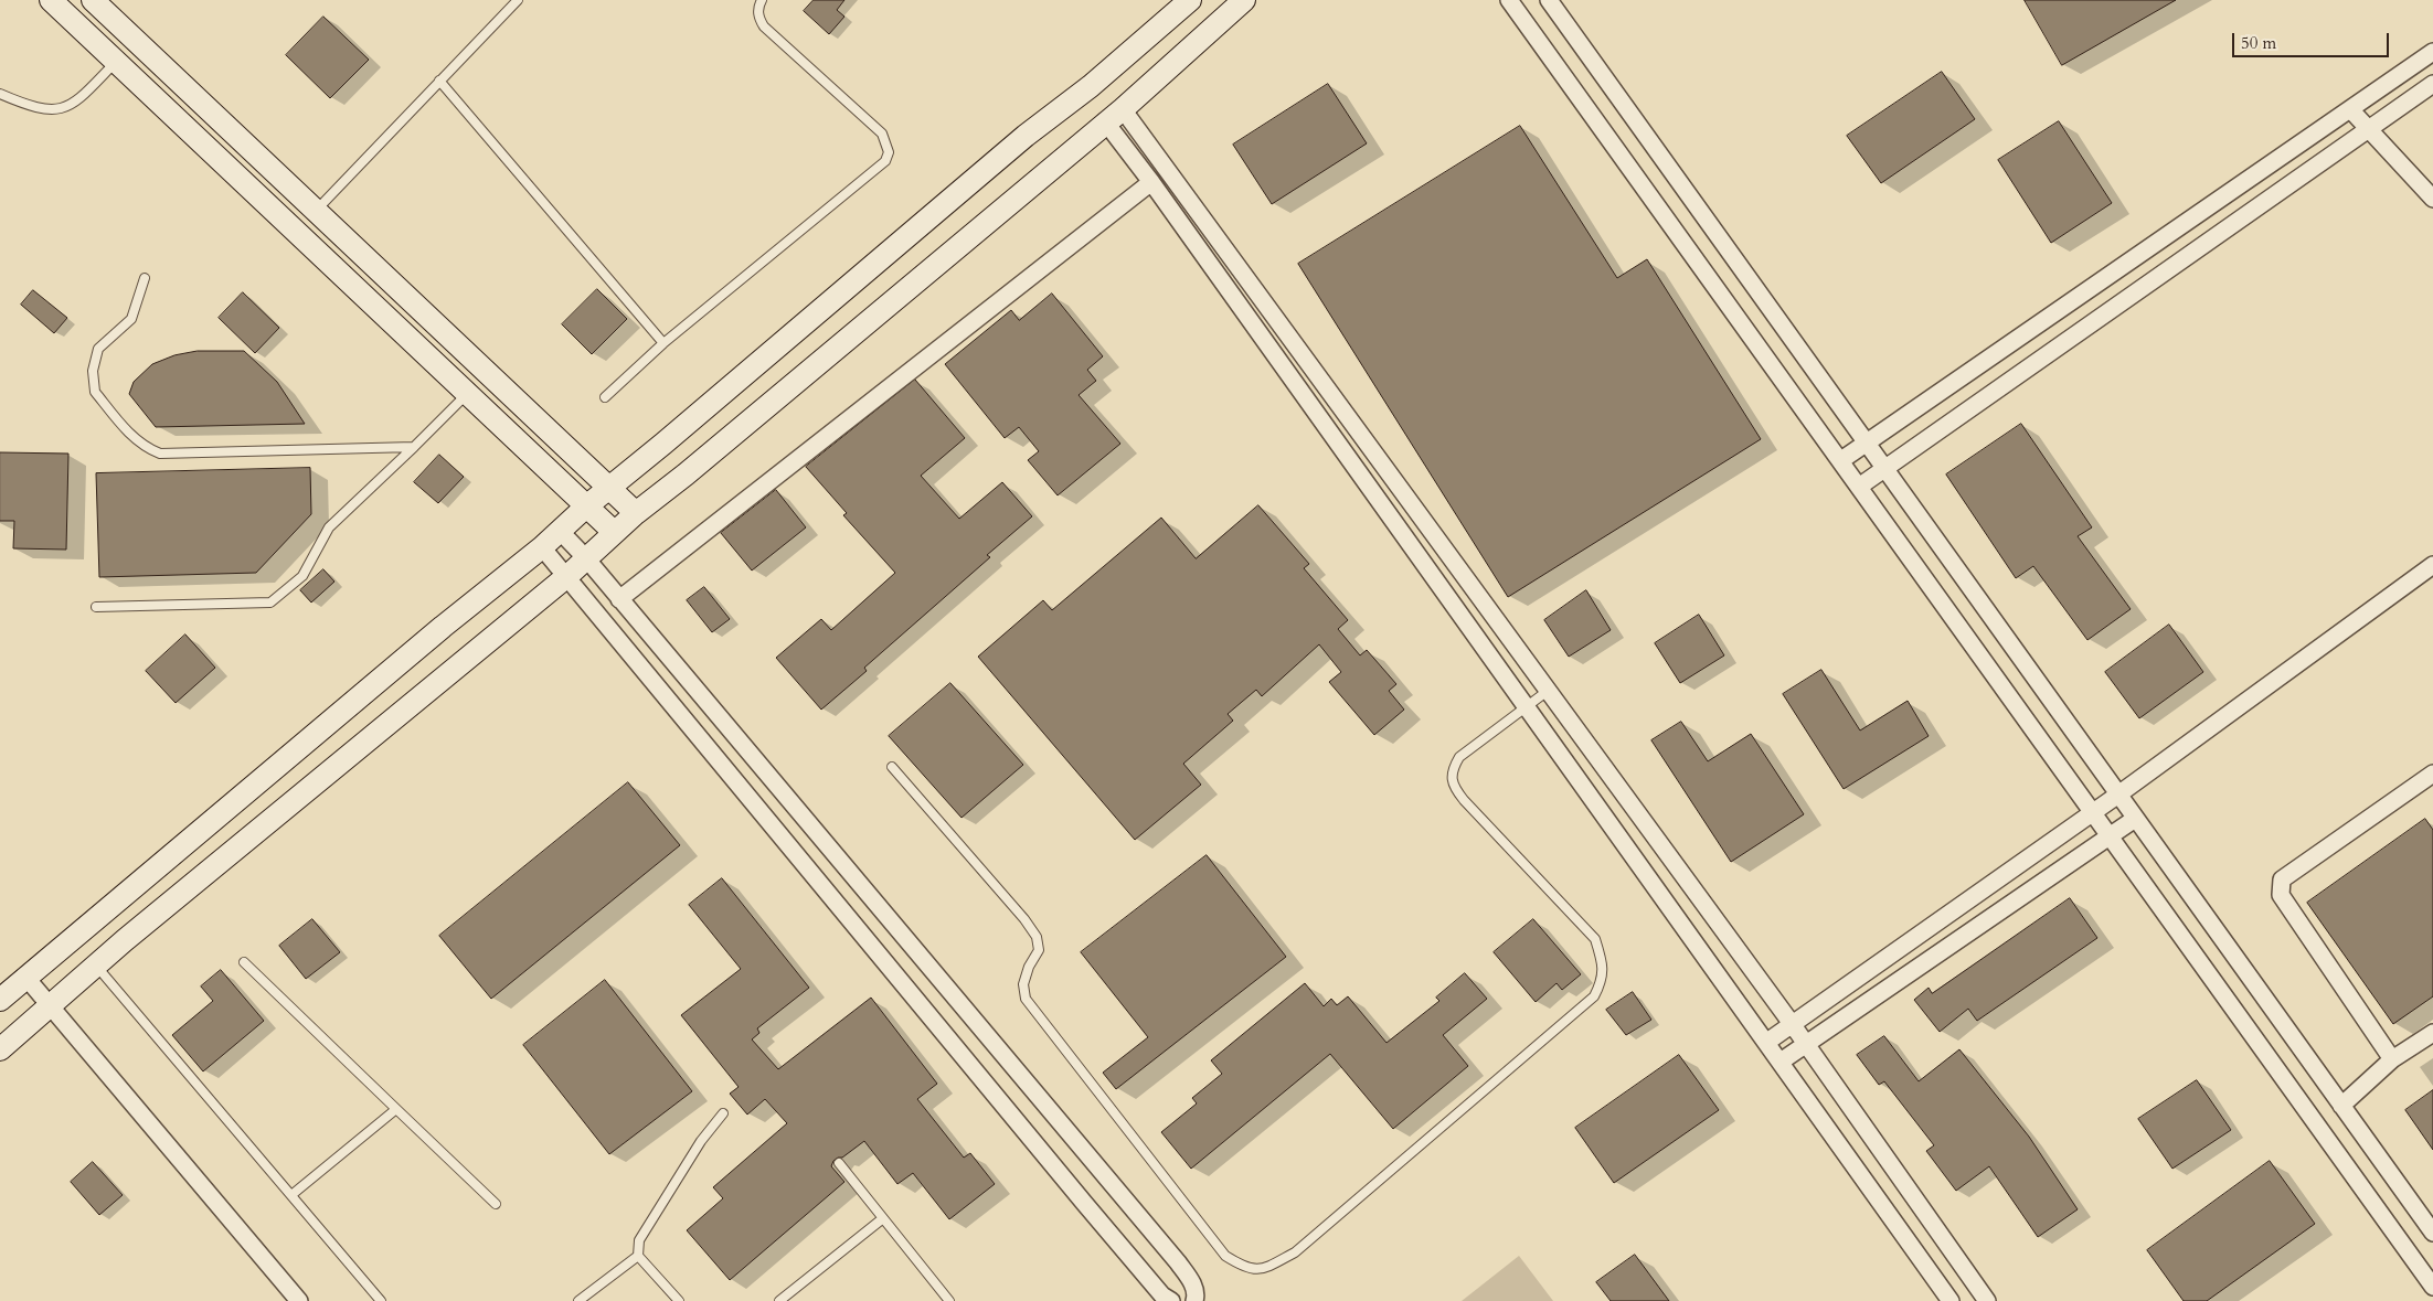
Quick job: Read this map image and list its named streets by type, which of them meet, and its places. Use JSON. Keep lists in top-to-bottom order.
{
  "scale_bar": "50 m"
}
